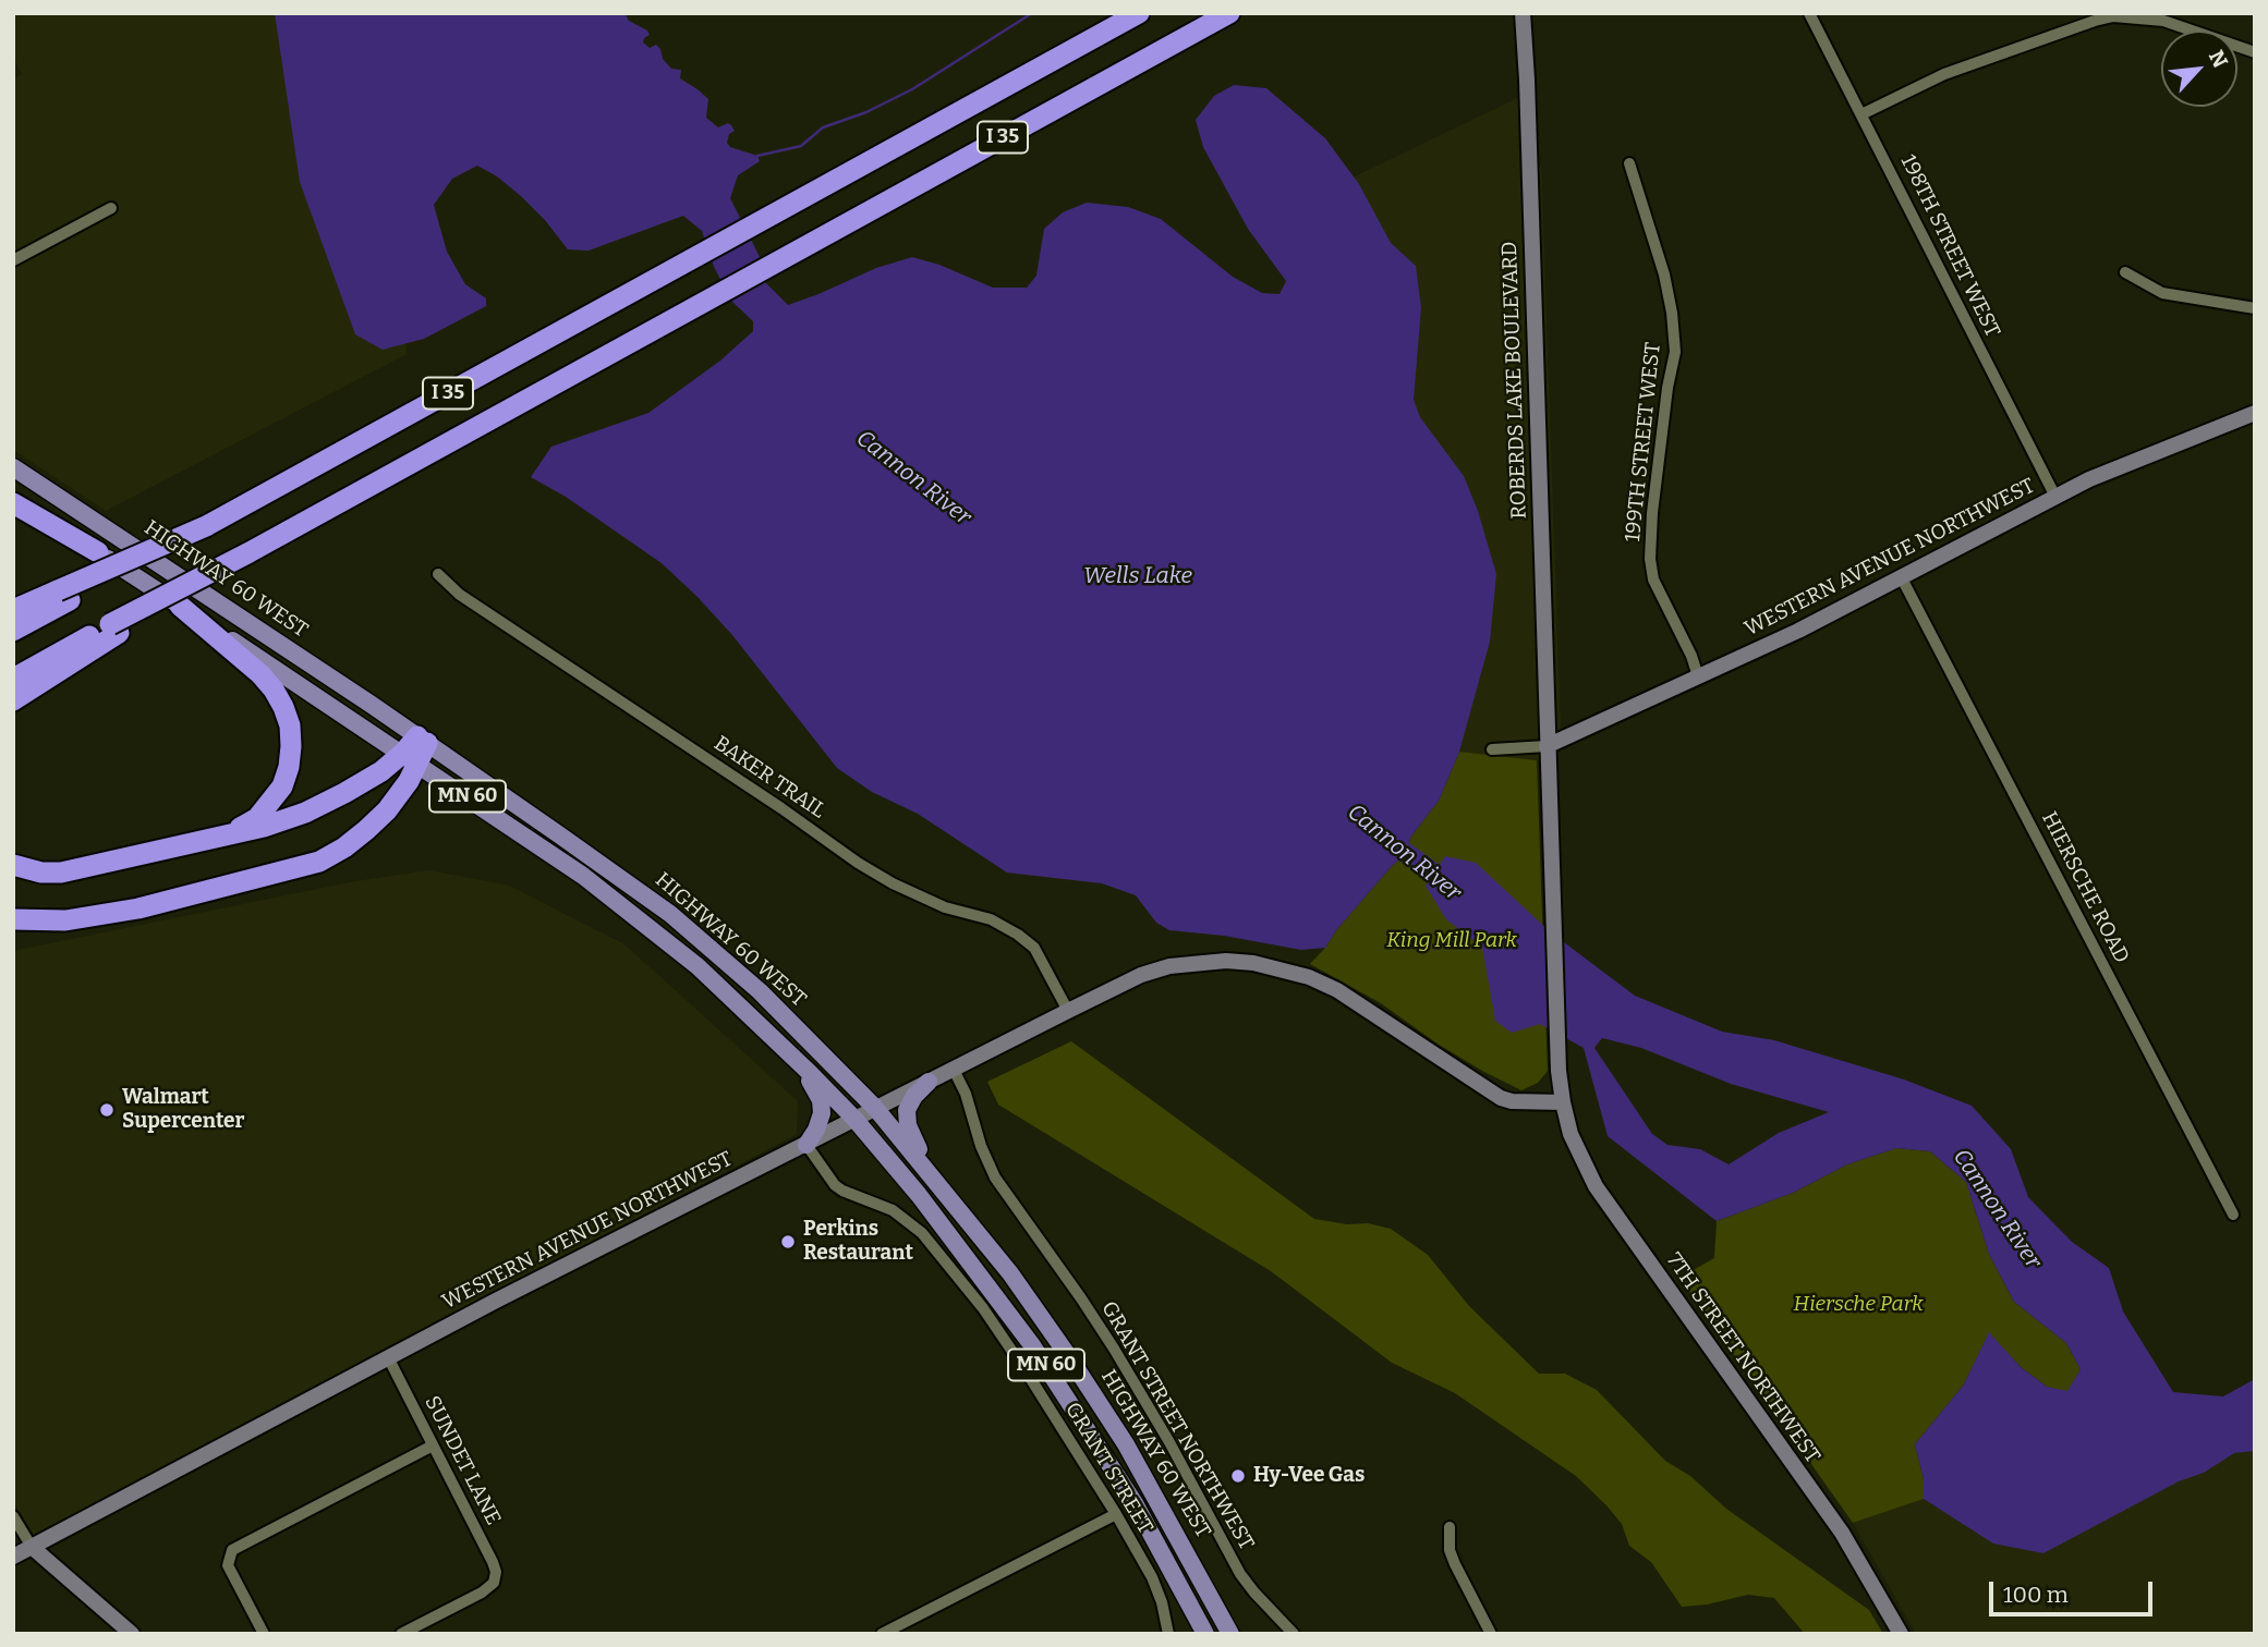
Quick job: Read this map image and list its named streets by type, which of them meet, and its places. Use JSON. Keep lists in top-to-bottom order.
{
  "streets": {
    "highway": ["I 35"],
    "main road": ["HIGHWAY 60 WEST", "MN 60"],
    "street": [
      "198TH STREET WEST",
      "ROBERDS LAKE BOULEVARD",
      "199TH STREET WEST",
      "WESTERN AVENUE NORTHWEST",
      "BAKER TRAIL",
      "HIERSCHE ROAD",
      "7TH STREET NORTHWEST",
      "GRANT STREET NORTHWEST",
      "SUNDET LANE",
      "GRANT STREET"
    ]
  },
  "crossings": [
    ["198TH STREET WEST", "WESTERN AVENUE NORTHWEST"],
    ["ROBERDS LAKE BOULEVARD", "WESTERN AVENUE NORTHWEST"],
    ["ROBERDS LAKE BOULEVARD", "7TH STREET NORTHWEST"],
    ["199TH STREET WEST", "WESTERN AVENUE NORTHWEST"],
    ["WESTERN AVENUE NORTHWEST", "HIGHWAY 60 WEST"],
    ["WESTERN AVENUE NORTHWEST", "BAKER TRAIL"],
    ["WESTERN AVENUE NORTHWEST", "HIERSCHE ROAD"],
    ["WESTERN AVENUE NORTHWEST", "7TH STREET NORTHWEST"],
    ["WESTERN AVENUE NORTHWEST", "GRANT STREET NORTHWEST"],
    ["WESTERN AVENUE NORTHWEST", "SUNDET LANE"],
    ["WESTERN AVENUE NORTHWEST", "GRANT STREET"]
  ],
  "water": ["Cannon River", "Wells Lake"],
  "parks": ["King Mill Park", "Hiersche Park"],
  "places": ["Walmart Supercenter", "Perkins Restaurant", "Hy-Vee Gas"],
  "scale_bar": "100 m",
  "north": "top right"
}
